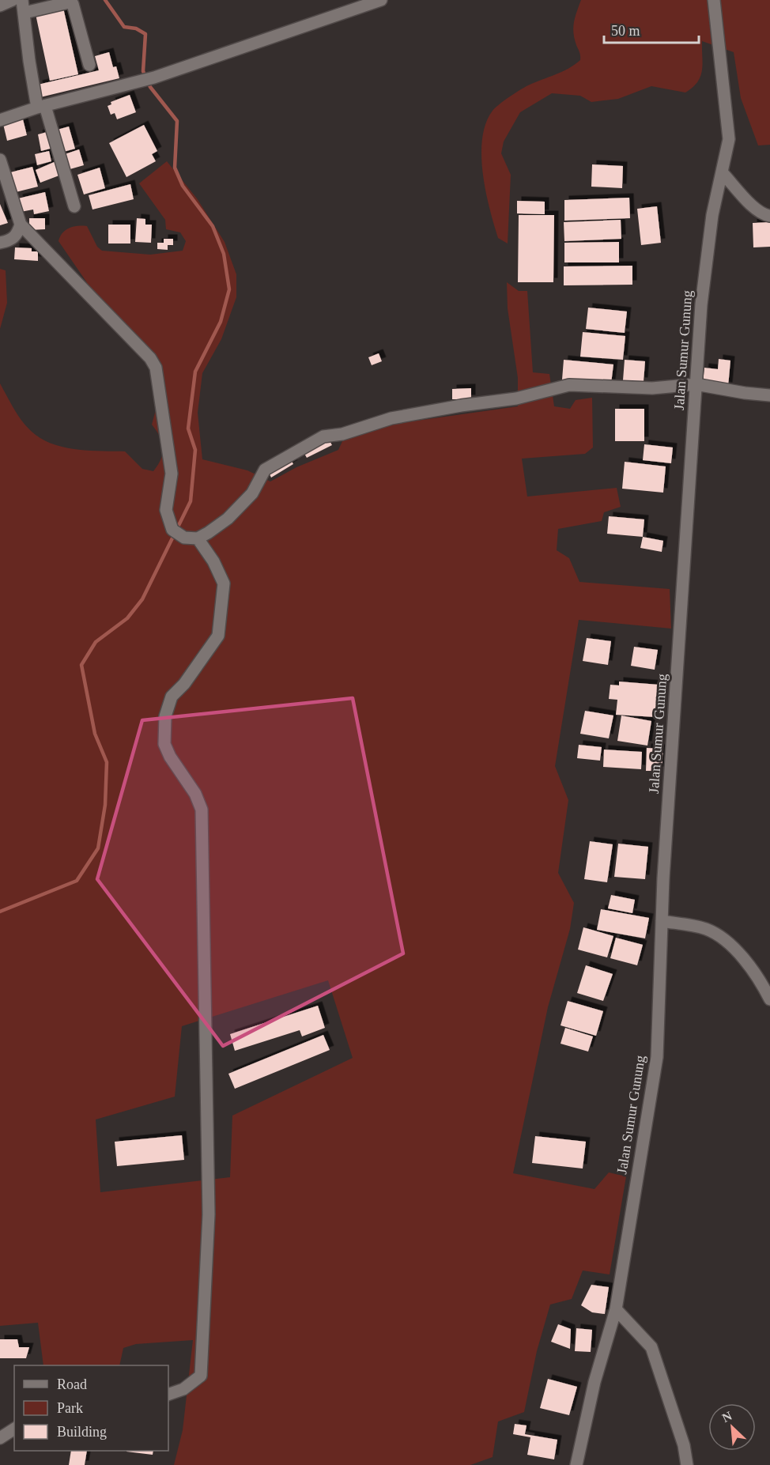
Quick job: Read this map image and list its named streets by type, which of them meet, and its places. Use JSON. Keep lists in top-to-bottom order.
{
  "streets": {
    "street": ["Jalan Sumur Gunung"]
  },
  "legend": ["Road", "Park", "Building"],
  "scale_bar": "50 m",
  "north": "top left"
}
